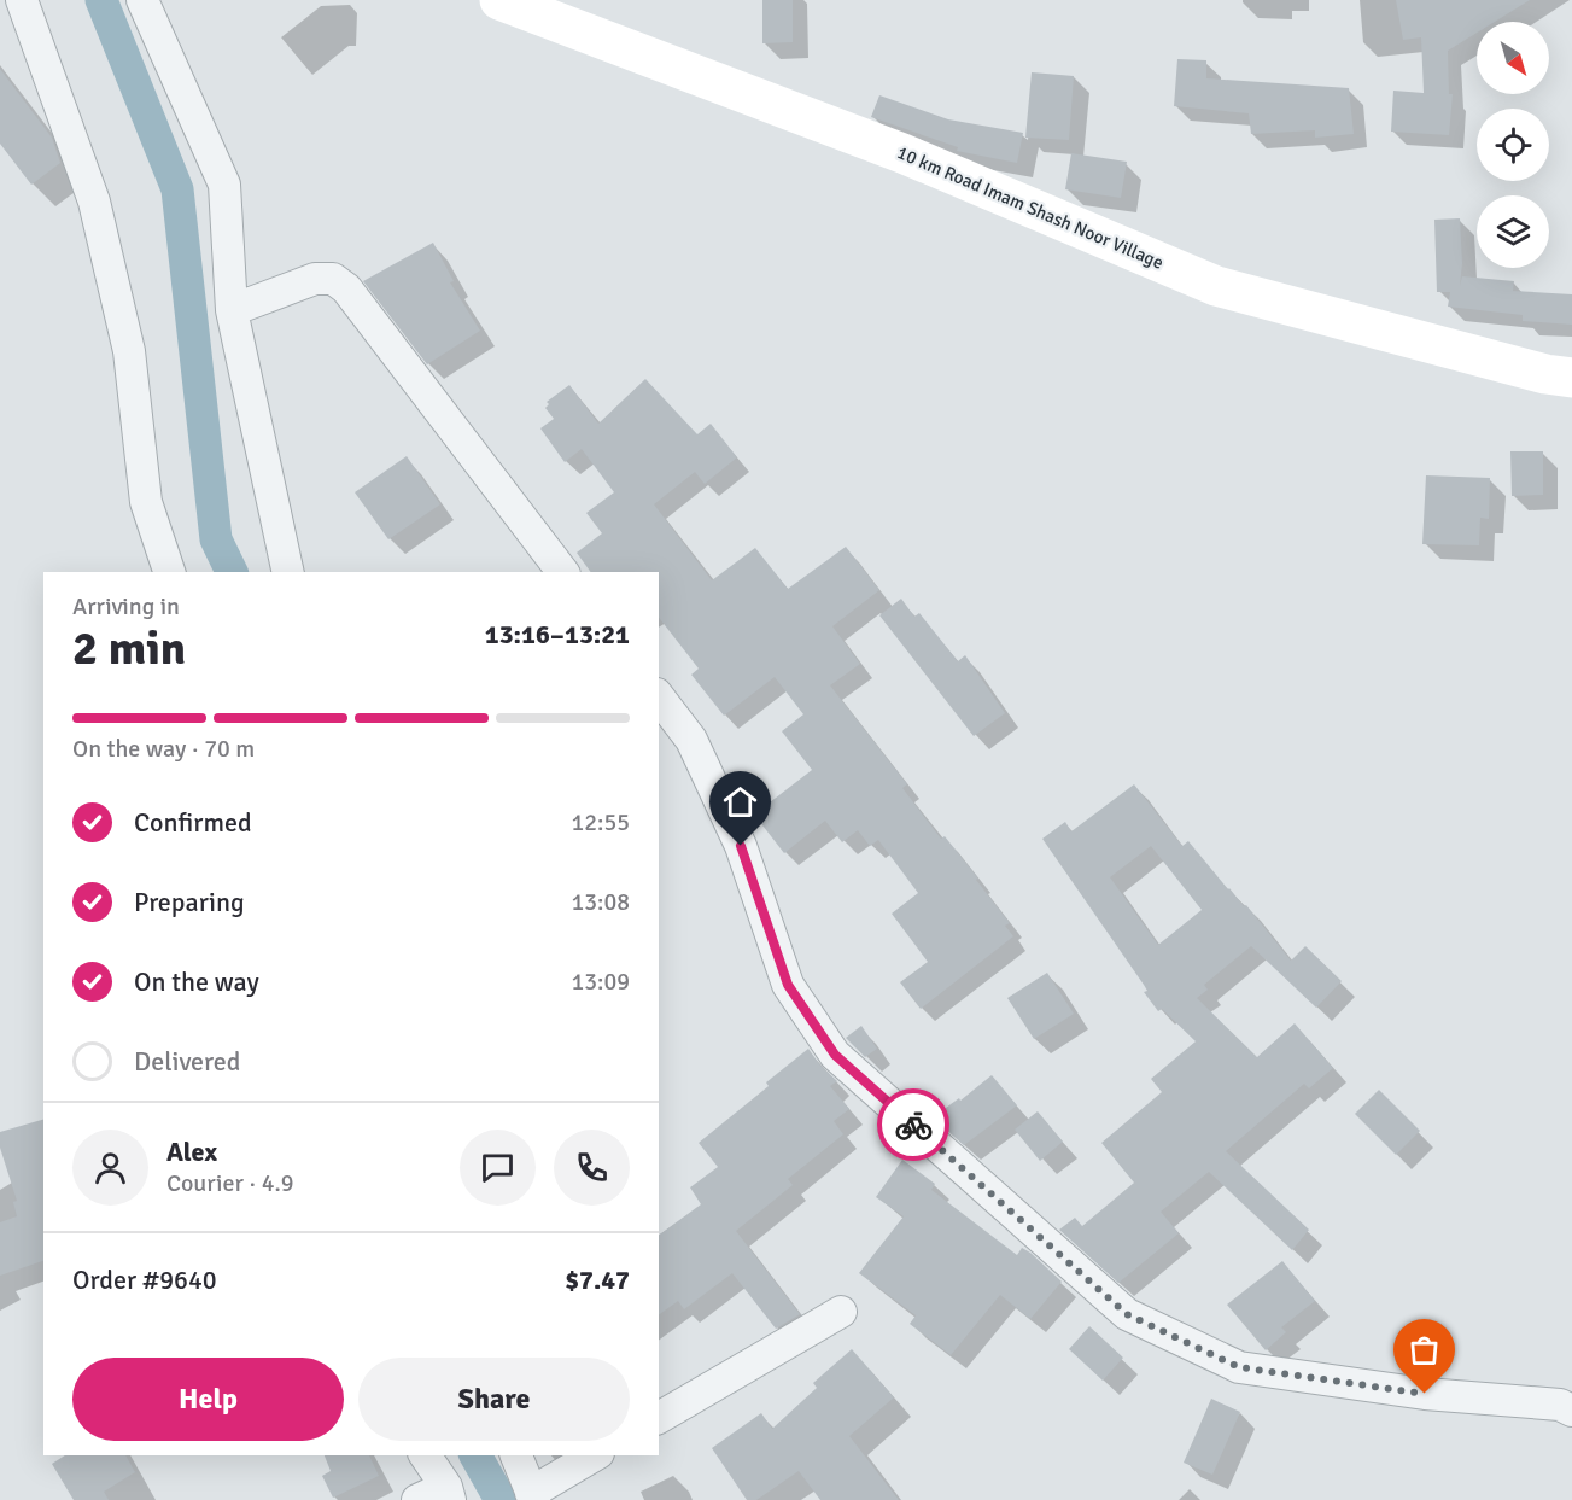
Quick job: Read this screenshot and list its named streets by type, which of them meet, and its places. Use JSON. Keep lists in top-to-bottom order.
{
  "streets": {
    "street": ["10 km Road Imam Shash Noor Village"]
  },
  "north": "bottom right",
  "page": {
    "heading": ["2 min", "Arriving in", "13:16–13:21"],
    "panel": [
      "Alex",
      "Courier · 4.9",
      "Order #9640",
      "$7.47"
    ],
    "bar": "On the way · 70 m",
    "list": [
      ["Confirmed", "12:55"],
      ["Preparing", "13:08"],
      ["On the way", "13:09"],
      "Delivered"
    ],
    "buttons": ["Help", "Share"]
  }
}
